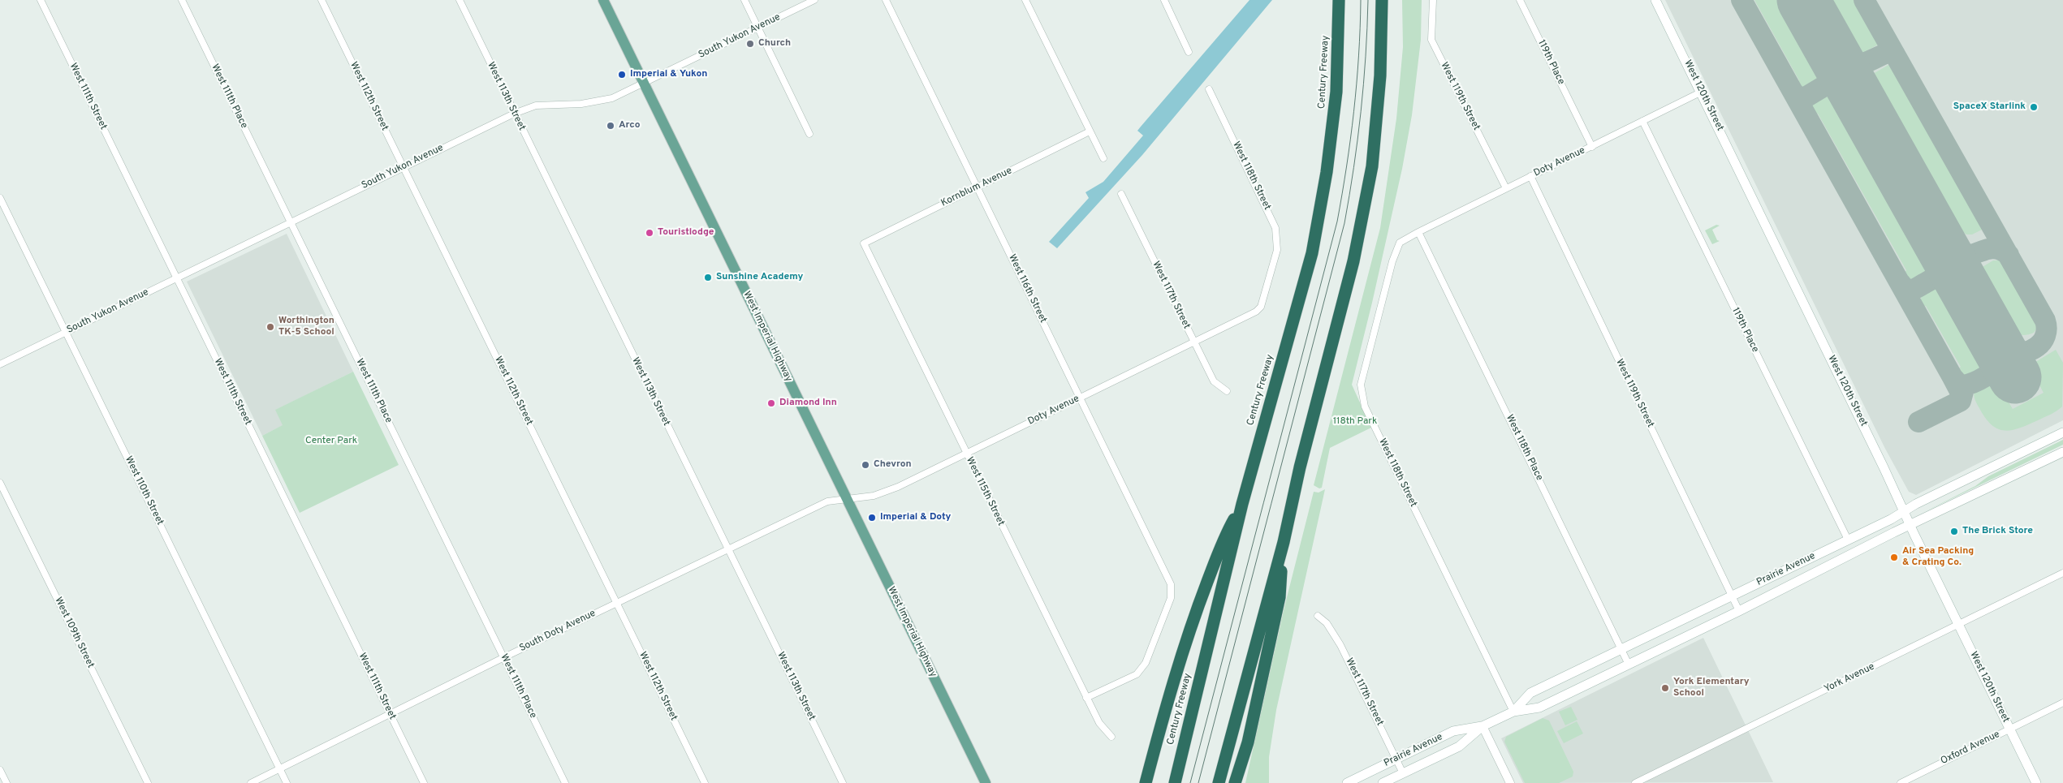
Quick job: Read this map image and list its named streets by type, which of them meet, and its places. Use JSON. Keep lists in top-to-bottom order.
{
  "streets": {
    "highway": ["Century Freeway"],
    "main road": ["West 120th Street", "West Imperial Highway", "Prairie Avenue"],
    "street": [
      "South Yukon Avenue",
      "119th Place",
      "West 111th Street",
      "West 111th Place",
      "West 112th Street",
      "West 113th Street",
      "West 119th Street",
      "Doty Avenue",
      "West 118th Street",
      "Kornblum Avenue",
      "West 116th Street",
      "West 117th Street",
      "West 118th Place",
      "West 110th Street",
      "West 115th Street",
      "South Doty Avenue",
      "West 109th Street",
      "York Avenue",
      "Oxford Avenue"
    ]
  },
  "crossings": [
    ["South Yukon Avenue", "West 111th Street"],
    ["South Yukon Avenue", "West 111th Place"],
    ["South Yukon Avenue", "West 112th Street"],
    ["South Yukon Avenue", "West 113th Street"],
    ["South Yukon Avenue", "West Imperial Highway"],
    ["South Yukon Avenue", "West 110th Street"],
    ["119th Place", "Doty Avenue"],
    ["119th Place", "Prairie Avenue"],
    ["West 120th Street", "Doty Avenue"],
    ["West 120th Street", "Prairie Avenue"],
    ["West 120th Street", "York Avenue"],
    ["West 120th Street", "Oxford Avenue"],
    ["West 111th Street", "South Doty Avenue"],
    ["West 111th Place", "South Doty Avenue"],
    ["West 112th Street", "South Doty Avenue"],
    ["West 113th Street", "South Doty Avenue"],
    ["West 119th Street", "Doty Avenue"],
    ["West 119th Street", "Prairie Avenue"],
    ["Doty Avenue", "West 118th Street"],
    ["Doty Avenue", "West 116th Street"],
    ["Doty Avenue", "West 117th Street"],
    ["Doty Avenue", "West Imperial Highway"],
    ["Doty Avenue", "West 118th Place"],
    ["Doty Avenue", "West 115th Street"],
    ["Doty Avenue", "South Doty Avenue"],
    ["West 118th Street", "West 118th Place"],
    ["West 118th Street", "Prairie Avenue"],
    ["Kornblum Avenue", "West 116th Street"],
    ["Kornblum Avenue", "West 115th Street"],
    ["West 116th Street", "West 115th Street"],
    ["West 117th Street", "Prairie Avenue"],
    ["West Imperial Highway", "South Doty Avenue"],
    ["West 118th Place", "Prairie Avenue"],
    ["West 110th Street", "South Doty Avenue"]
  ],
  "parks": ["118th Park", "Center Park"],
  "places": [
    "Church",
    "Imperial & Yukon",
    "SpaceX Starlink",
    "Arco",
    "Touristlodge",
    "Sunshine Academy",
    "Worthington TK-5 School",
    "Diamond Inn",
    "Chevron",
    "Imperial & Doty",
    "The Brick Store",
    "Air Sea Packing & Crating Co.",
    "York Elementary School"
  ]
}
